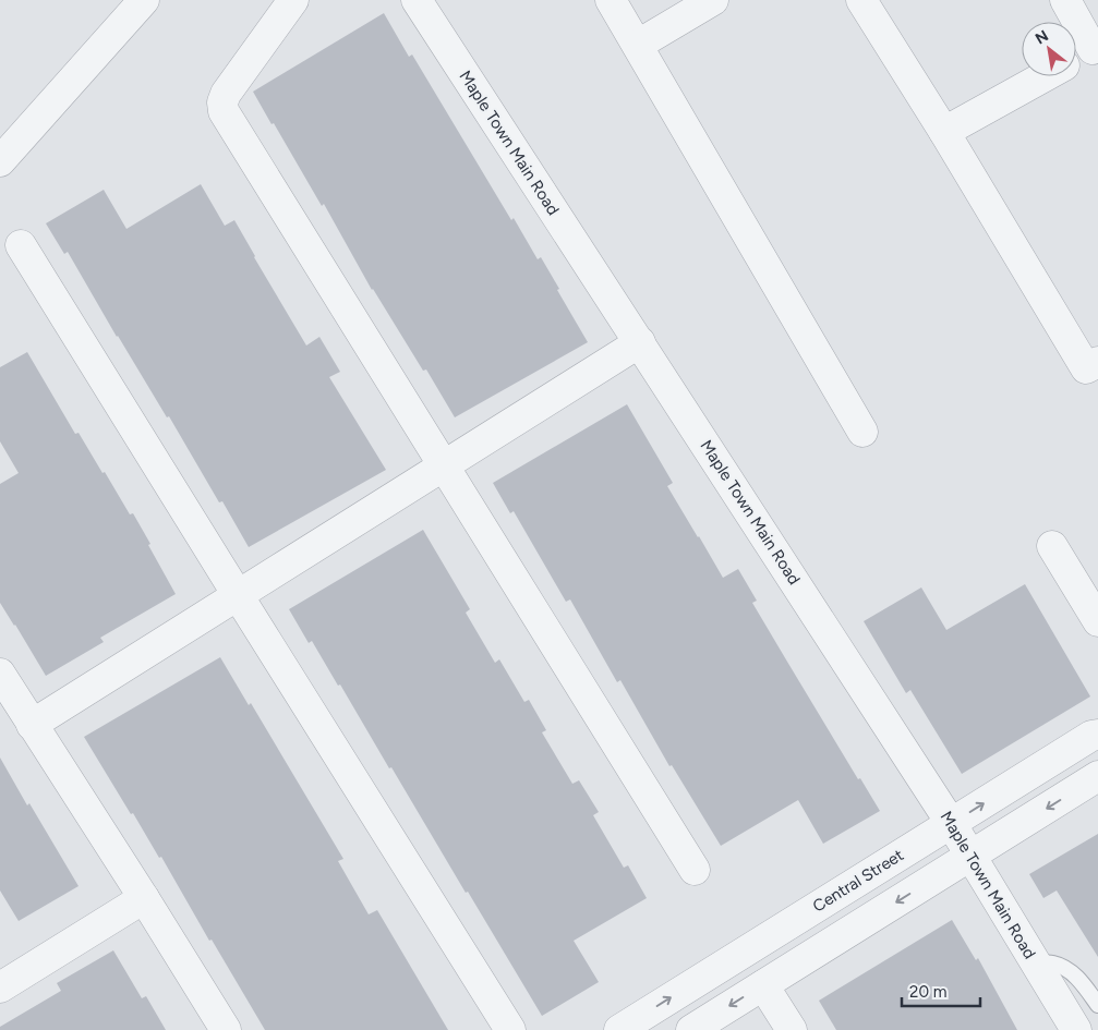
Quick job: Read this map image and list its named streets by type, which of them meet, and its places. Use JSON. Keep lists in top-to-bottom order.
{
  "streets": {
    "street": ["Maple Town Main Road", "Central Street"]
  },
  "crossings": [
    ["Maple Town Main Road", "Central Street"]
  ],
  "scale_bar": "20 m",
  "north": "top left"
}
